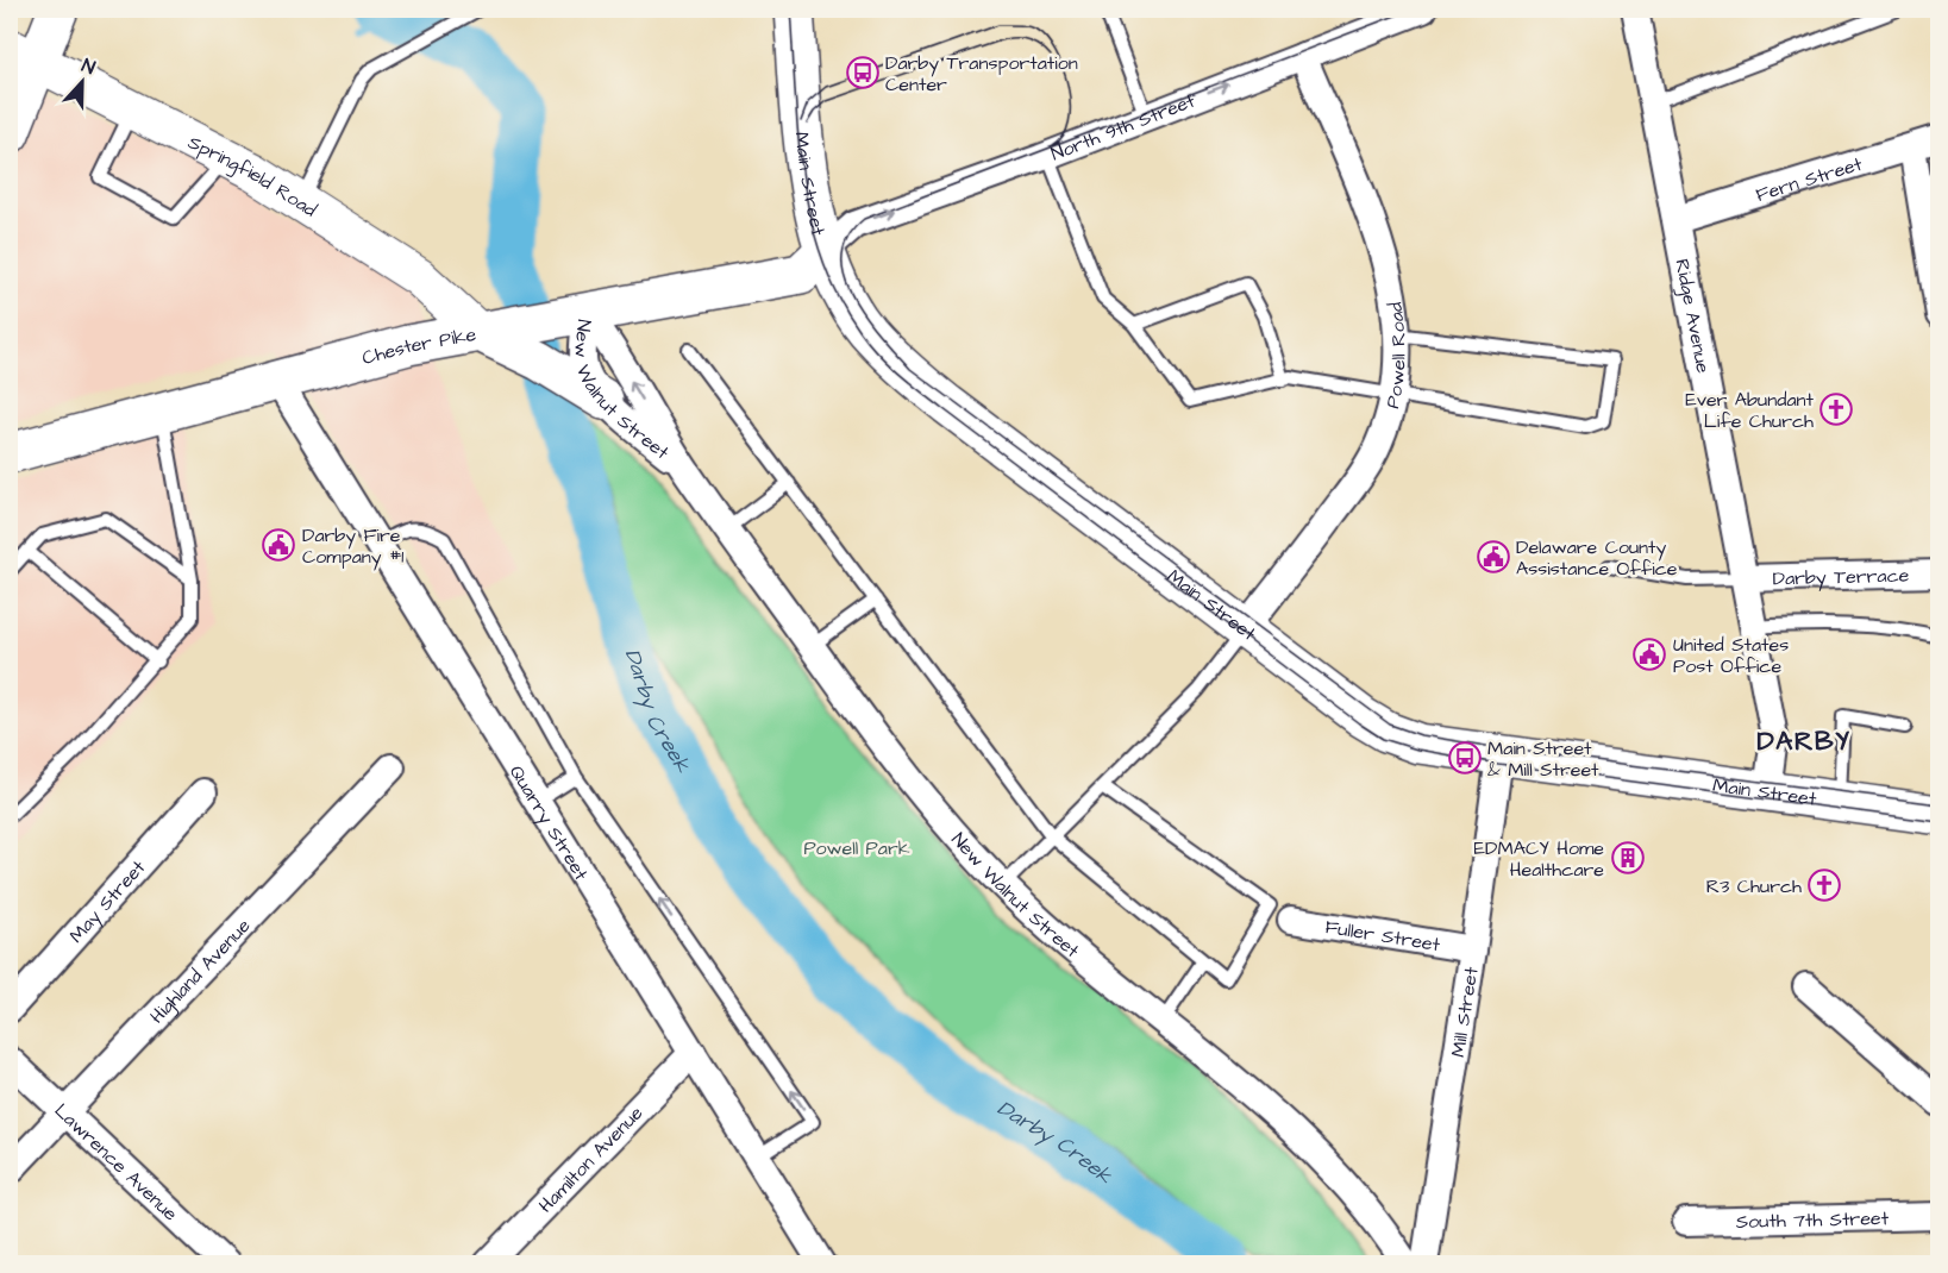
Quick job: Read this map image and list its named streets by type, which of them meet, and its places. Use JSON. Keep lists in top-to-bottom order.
{
  "streets": {
    "main road": ["Main Street", "Chester Pike"],
    "street": [
      "North 9th Street",
      "Springfield Road",
      "Fern Street",
      "Ridge Avenue",
      "Powell Road",
      "New Walnut Street",
      "Darby Terrace",
      "Quarry Street",
      "May Street",
      "Fuller Street",
      "Highland Avenue",
      "Mill Street",
      "Hamilton Avenue",
      "Lawrence Avenue",
      "South 7th Street"
    ]
  },
  "crossings": [
    ["North 9th Street", "Main Street"],
    ["North 9th Street", "Chester Pike"],
    ["North 9th Street", "Powell Road"],
    ["Springfield Road", "Chester Pike"],
    ["Fern Street", "Ridge Avenue"],
    ["Main Street", "Ridge Avenue"],
    ["Main Street", "Chester Pike"],
    ["Main Street", "Powell Road"],
    ["Main Street", "Mill Street"],
    ["Ridge Avenue", "Darby Terrace"],
    ["Chester Pike", "New Walnut Street"],
    ["Chester Pike", "Quarry Street"],
    ["Quarry Street", "Hamilton Avenue"],
    ["Fuller Street", "Mill Street"],
    ["Highland Avenue", "Lawrence Avenue"]
  ],
  "one_way": ["North 9th Street"],
  "districts": ["DARBY"],
  "water": ["Darby Creek"],
  "parks": ["Powell Park"],
  "places": {
    "bus stop": ["Darby Transportation Center", "Main Street & Mill Street"],
    "church": ["Ever Abundant Life Church", "R3 Church"],
    "public building": ["Darby Fire Company #1", "Delaware County Assistance Office", "United States Post Office"],
    "building": ["EDMACY Home Healthcare"]
  },
  "north": "top"
}
